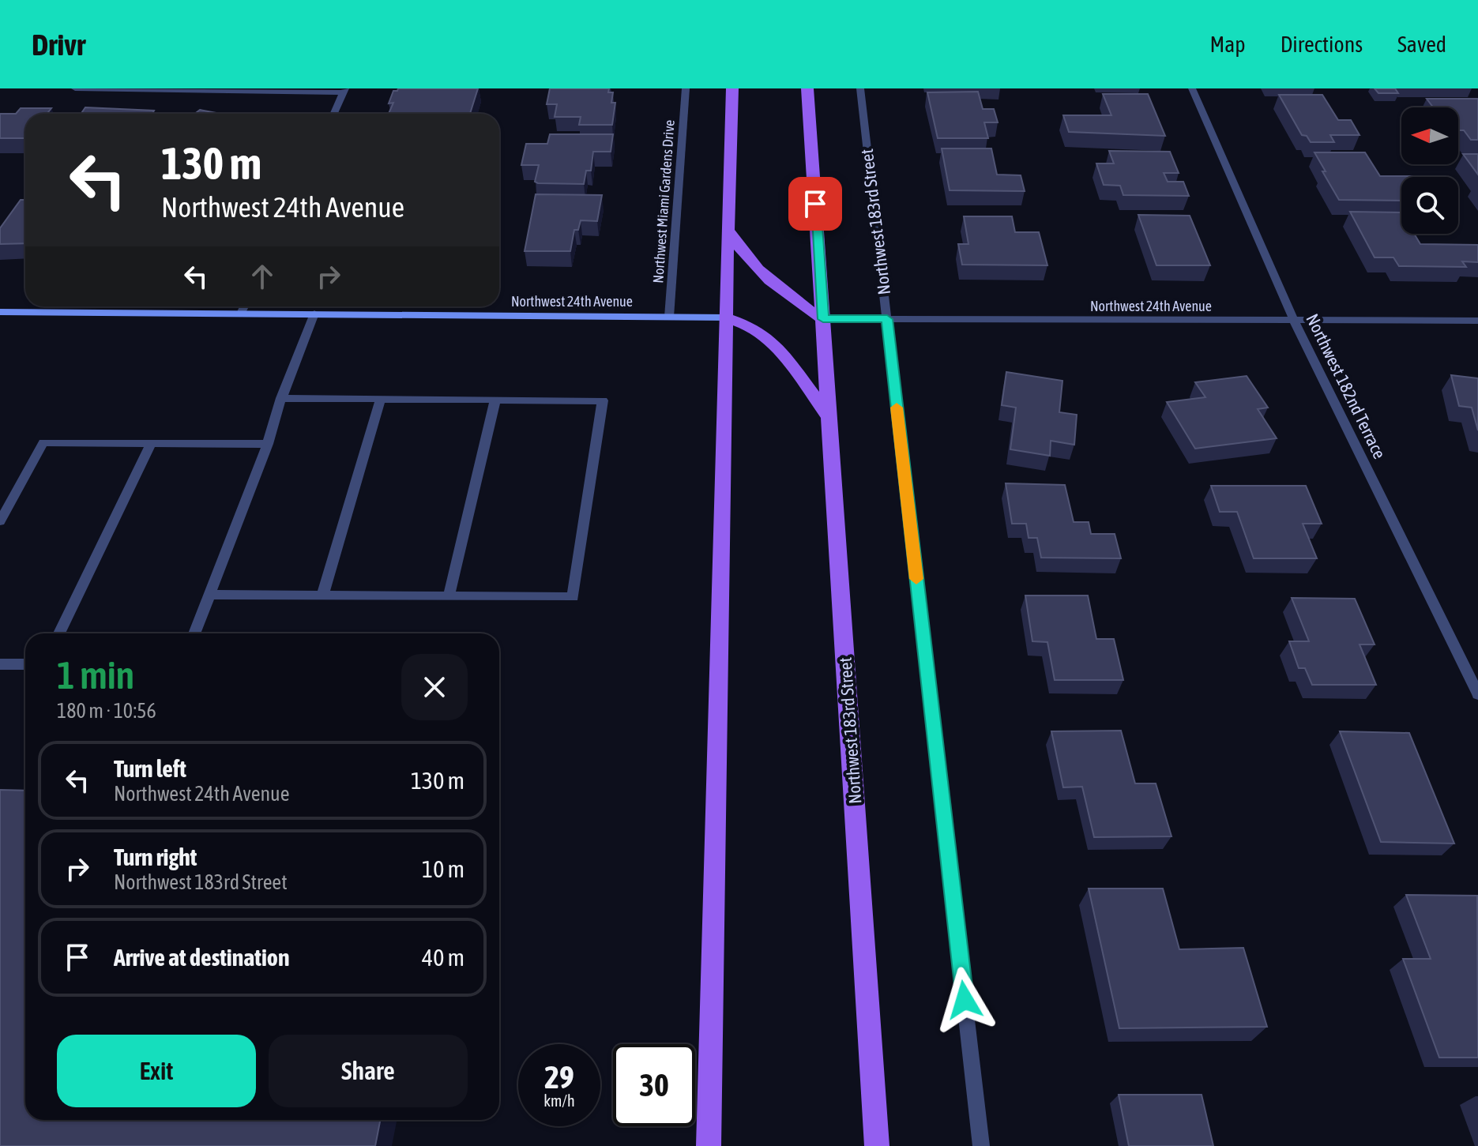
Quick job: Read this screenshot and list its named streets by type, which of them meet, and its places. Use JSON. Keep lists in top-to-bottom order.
{
  "streets": {
    "main road": ["Northwest 183rd Street"],
    "street": ["Northwest Miami Gardens Drive", "Northwest 24th Avenue", "Northwest 182nd Terrace"]
  },
  "crossings": [
    ["Northwest Miami Gardens Drive", "Northwest 24th Avenue"],
    ["Northwest 183rd Street", "Northwest 24th Avenue"],
    ["Northwest 24th Avenue", "Northwest 182nd Terrace"]
  ],
  "north": "left",
  "page": {
    "header": "Drivr",
    "nav": ["Map", "Directions", "Saved"],
    "turn": ["130 m", "Northwest 24th Avenue"],
    "heading": ["1 min", "180 m · 10:56"],
    "list": [
      {
        "name": "Turn left",
        "note": "Northwest 24th Avenue",
        "value": "130 m"
      },
      {
        "name": "Turn right",
        "note": "Northwest 183rd Street",
        "value": "10 m"
      },
      {
        "name": "Arrive at destination",
        "value": "40 m"
      }
    ],
    "buttons": ["Exit", "Share"],
    "speed": "29 km/h",
    "limit": "30"
  }
}
